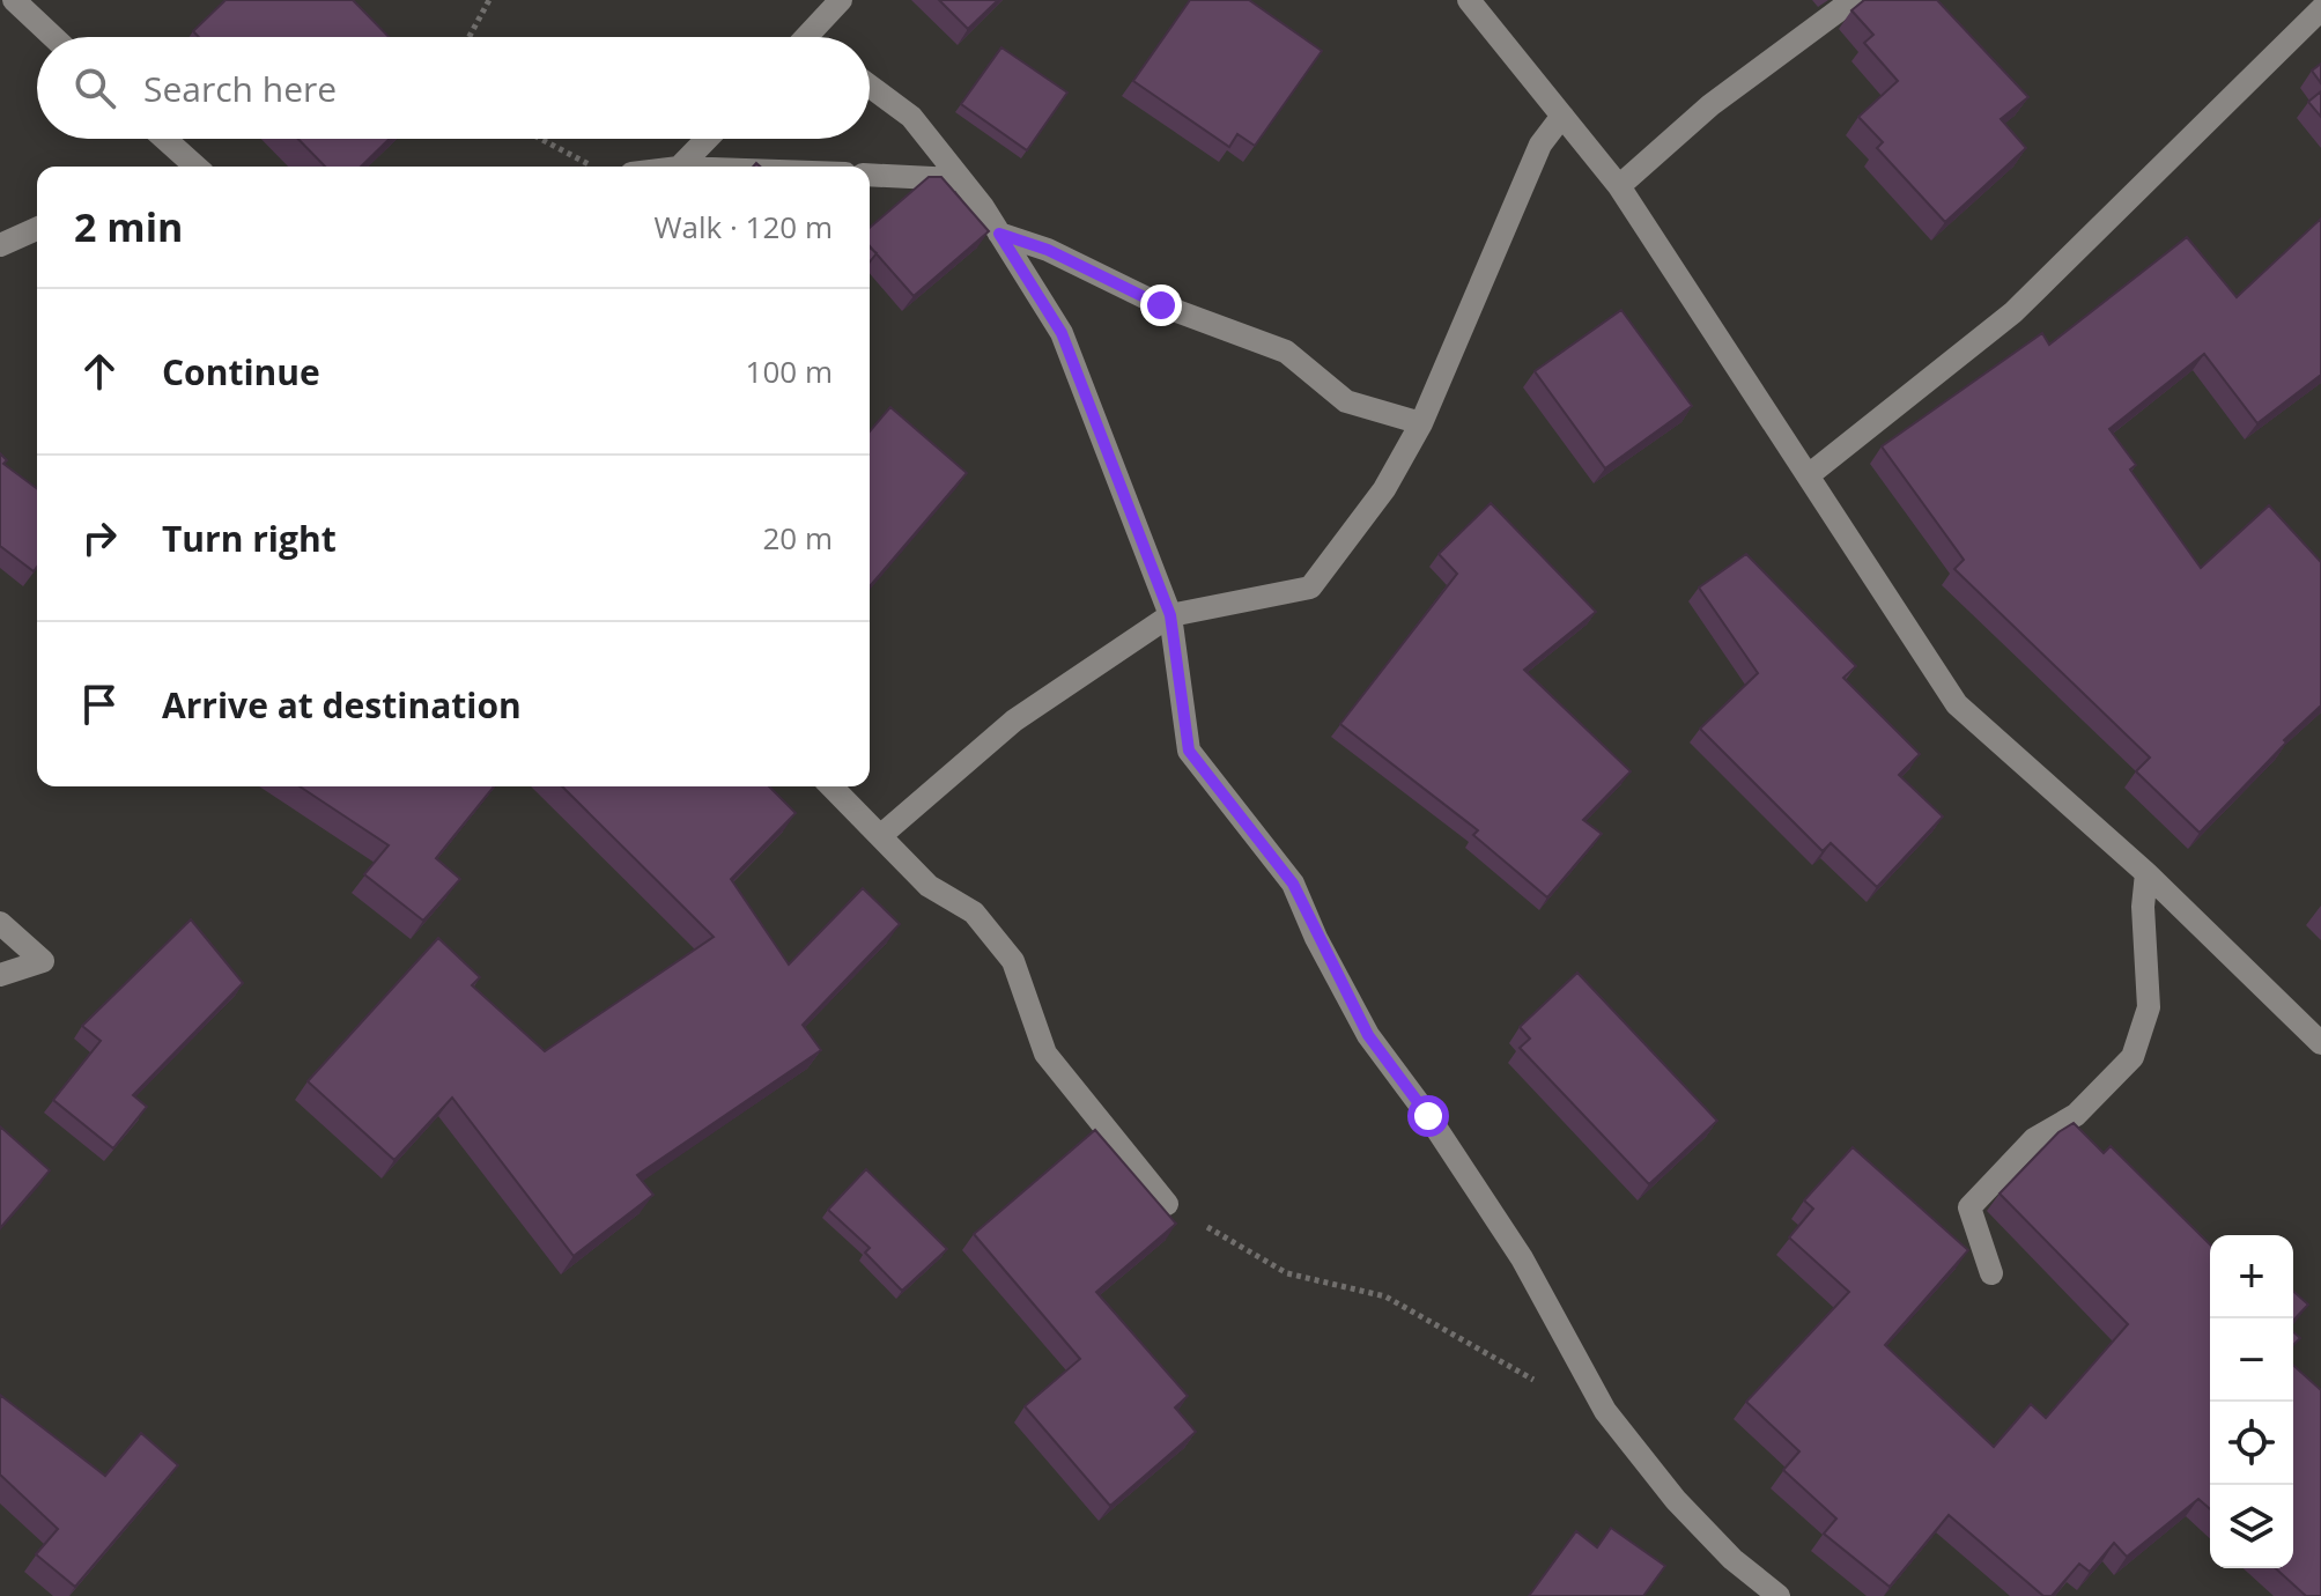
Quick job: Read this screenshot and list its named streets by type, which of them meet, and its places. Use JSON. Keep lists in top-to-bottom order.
{
  "page": {
    "search": "Search here",
    "heading": ["2 min", "Walk · 120 m"],
    "list": [
      ["Continue", "100 m"],
      ["Turn right", "20 m"],
      "Arrive at destination"
    ],
    "map_buttons": ["+", "−"]
  }
}
